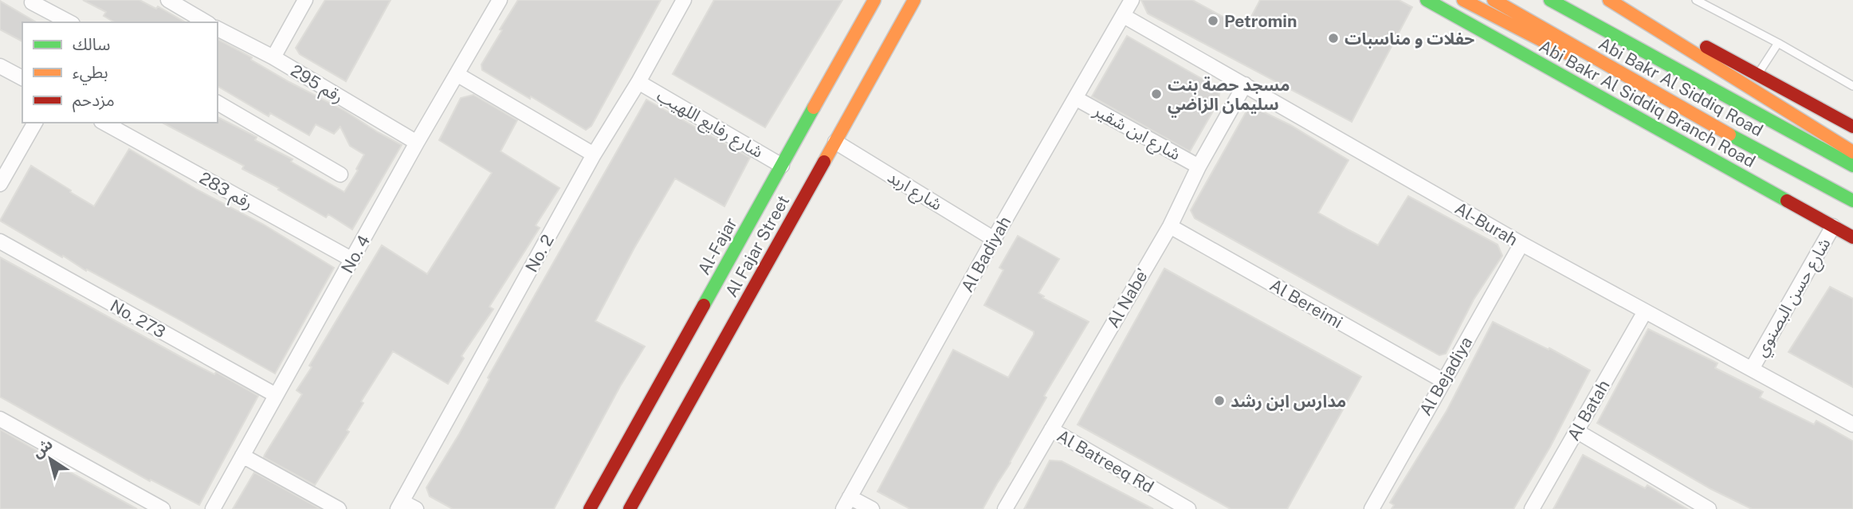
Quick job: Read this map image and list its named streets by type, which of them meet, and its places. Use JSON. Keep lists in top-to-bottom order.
{
  "streets": {
    "main road": [
      "Abi Bakr Al Siddiq Road",
      "Abi Bakr Al Siddiq Branch Road",
      "Al-Fajar",
      "Al Fajar Street"
    ],
    "street": [
      "رقم 295",
      "شارع رفايع اللهيب",
      "شارع ابن شقير",
      "رقم 283",
      "شارع اربد",
      "Al-Burah",
      "No. 2",
      "No. 4",
      "Al Badiyah",
      "شارع حسن البصنوي",
      "Al Nabe'",
      "Al Bereimi",
      "No. 273",
      "Al Bejadiya",
      "Al Batah",
      "Al Batreeq Rd"
    ]
  },
  "crossings": [
    ["رقم 295", "No. 4"],
    ["Abi Bakr Al Siddiq Branch Road", "شارع حسن البصنوي"],
    ["شارع رفايع اللهيب", "Al-Fajar"],
    ["شارع رفايع اللهيب", "No. 2"],
    ["شارع ابن شقير", "Al Badiyah"],
    ["شارع ابن شقير", "Al Nabe'"],
    ["رقم 283", "No. 4"],
    ["شارع اربد", "Al Fajar Street"],
    ["شارع اربد", "Al Badiyah"],
    ["Al-Burah", "Al Badiyah"],
    ["Al-Burah", "شارع حسن البصنوي"],
    ["Al-Burah", "Al Nabe'"],
    ["Al-Burah", "Al Bejadiya"],
    ["Al-Burah", "Al Batah"],
    ["No. 4", "No. 273"],
    ["Al Nabe'", "Al Bereimi"],
    ["Al Nabe'", "Al Batreeq Rd"],
    ["Al Bereimi", "Al Bejadiya"]
  ],
  "places": [
    "Petromin",
    "حفلات و مناسبات",
    "مسجد حصة بنت سليمان الزاضي",
    "مدارس ابن رشد"
  ],
  "legend": ["سالك", "بطيء", "مزدحم"],
  "north": "top left"
}
